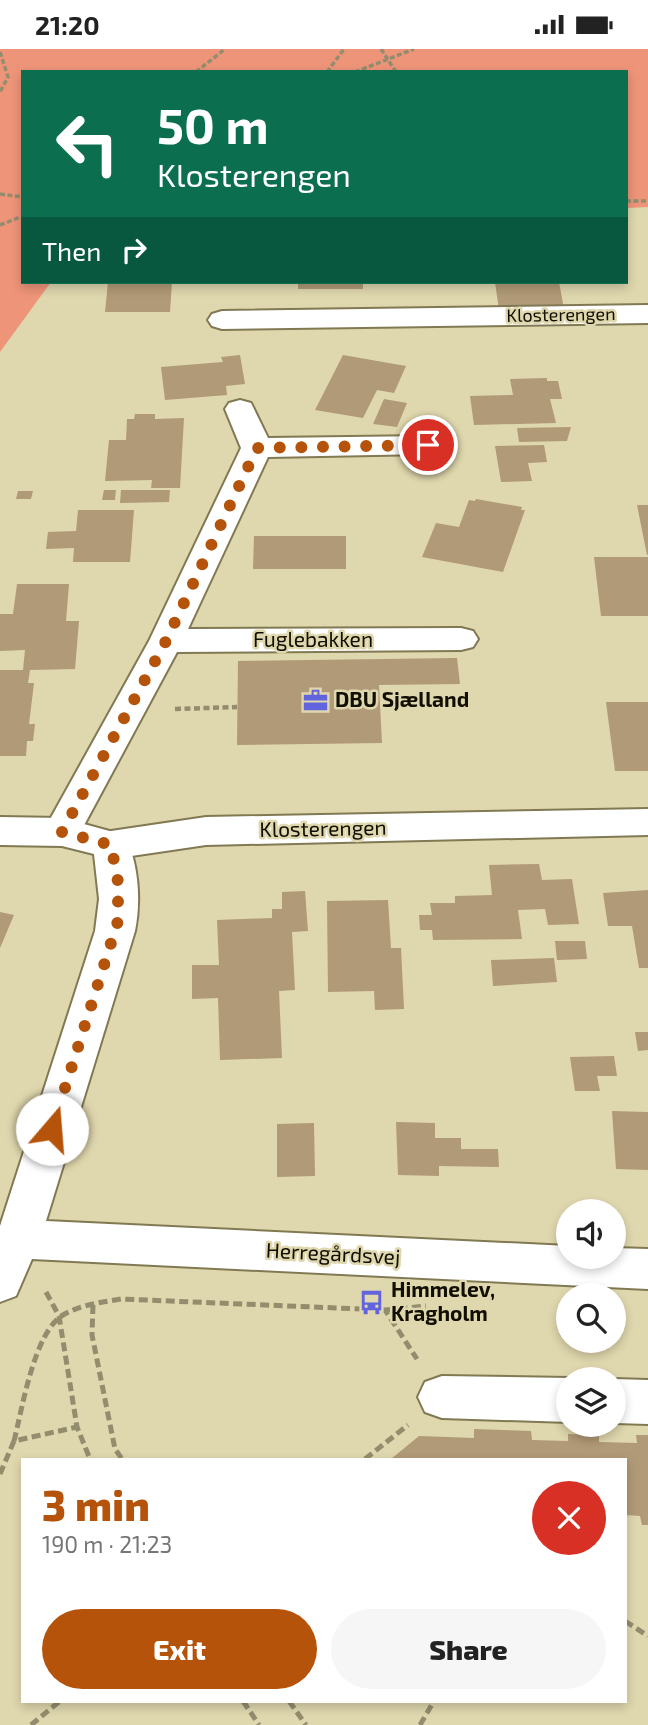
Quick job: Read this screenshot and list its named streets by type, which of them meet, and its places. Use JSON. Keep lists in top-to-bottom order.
{
  "streets": {
    "street": ["Klosterengen", "Fuglebakken", "Herregårdsvej"]
  },
  "places": {
    "office": ["DBU Sjælland"],
    "bus stop": ["Himmelev, Kragholm"]
  },
  "page": {
    "status": "21:20",
    "turn": ["50 m", "Klosterengen"],
    "then": "Then",
    "heading": ["3 min", "190 m · 21:23"],
    "buttons": ["Exit", "Share"]
  }
}
